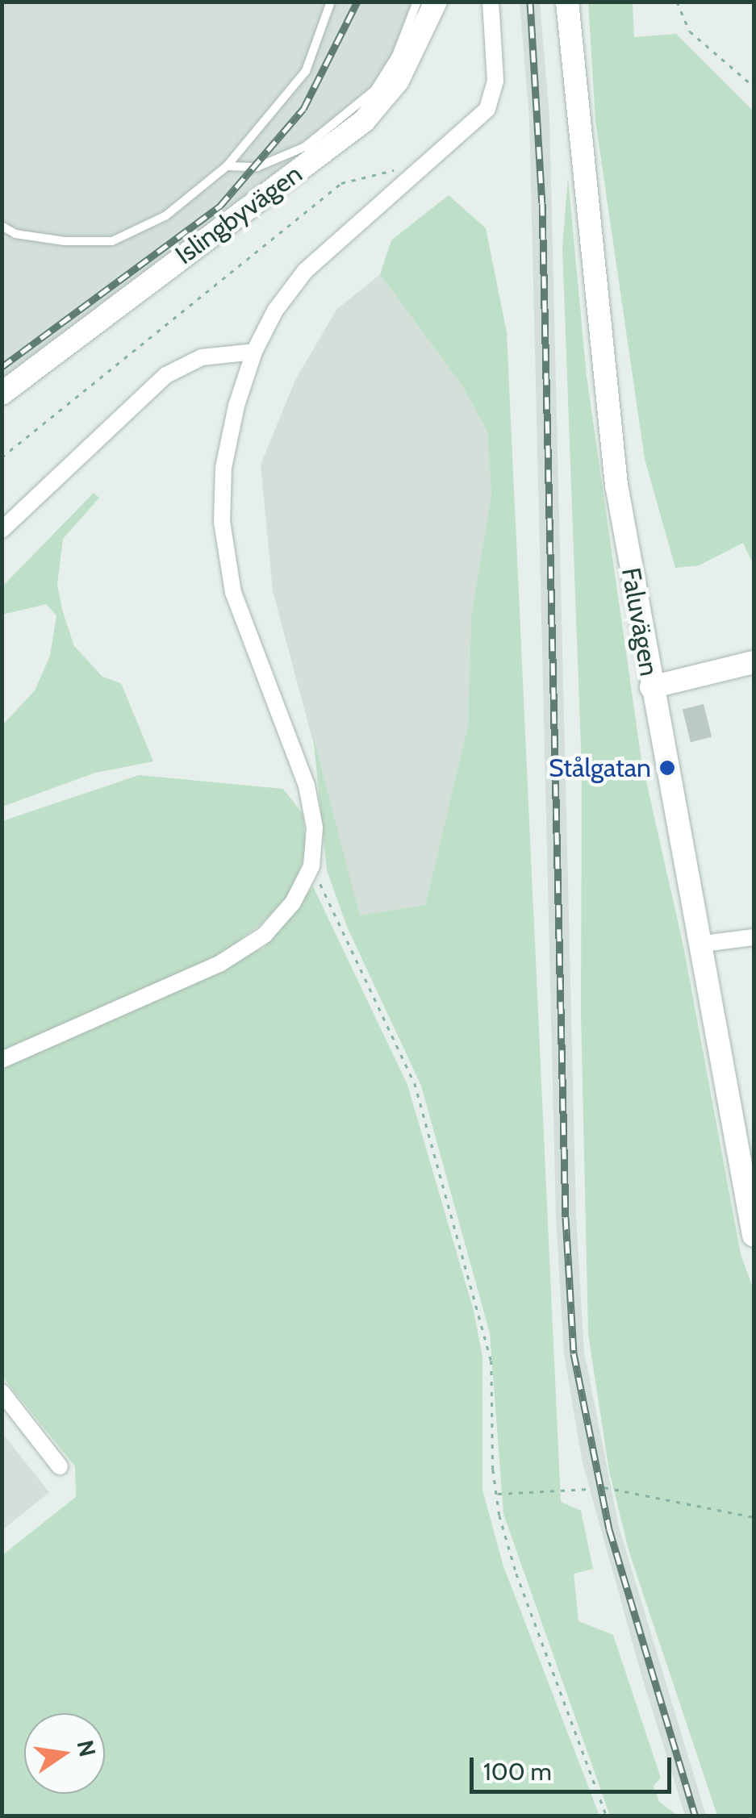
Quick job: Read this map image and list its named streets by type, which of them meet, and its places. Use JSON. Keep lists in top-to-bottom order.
{
  "streets": {
    "street": ["Islingbyvägen", "Faluvägen"]
  },
  "places": ["Stålgatan"],
  "scale_bar": "100 m",
  "north": "right"
}
